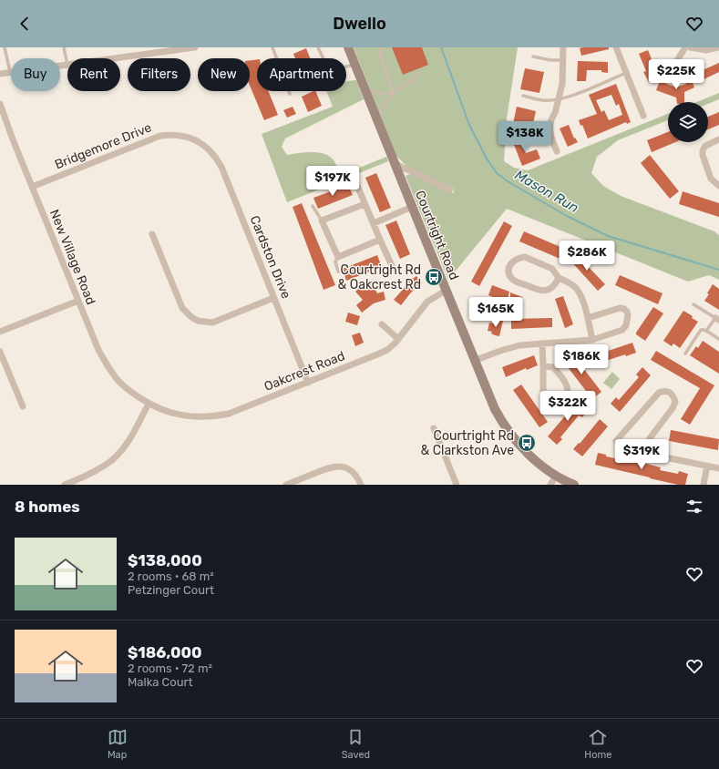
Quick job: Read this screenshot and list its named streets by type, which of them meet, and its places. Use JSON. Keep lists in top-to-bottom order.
{
  "streets": {
    "street": [
      "Bridgemore Drive",
      "Courtright Road",
      "New Village Road",
      "Cardston Drive",
      "Oakcrest Road"
    ]
  },
  "crossings": [
    ["Bridgemore Drive", "New Village Road"],
    ["Bridgemore Drive", "Cardston Drive"],
    ["Courtright Road", "Oakcrest Road"],
    ["New Village Road", "Oakcrest Road"],
    ["Cardston Drive", "Oakcrest Road"]
  ],
  "water": ["Mason Run"],
  "places": {
    "bus stop": ["Courtright Rd & Oakcrest Rd", "Courtright Rd & Clarkston Ave"]
  },
  "page": {
    "header": "Dwello",
    "chip": [
      "Buy",
      "Rent",
      "Filters",
      "New",
      "Apartment"
    ],
    "price": [
      "$225K",
      "$138K",
      "$197K",
      "$286K",
      "$165K",
      "$186K",
      "$322K",
      "$319K"
    ],
    "heading": "8 homes",
    "list": [
      {
        "name": "$138,000",
        "note": "2 rooms · 68 m² · Petzinger Court"
      },
      {
        "name": "$186,000",
        "note": "2 rooms · 72 m² · Malka Court"
      }
    ],
    "tabs": ["Map", "Saved", "Home"]
  }
}
